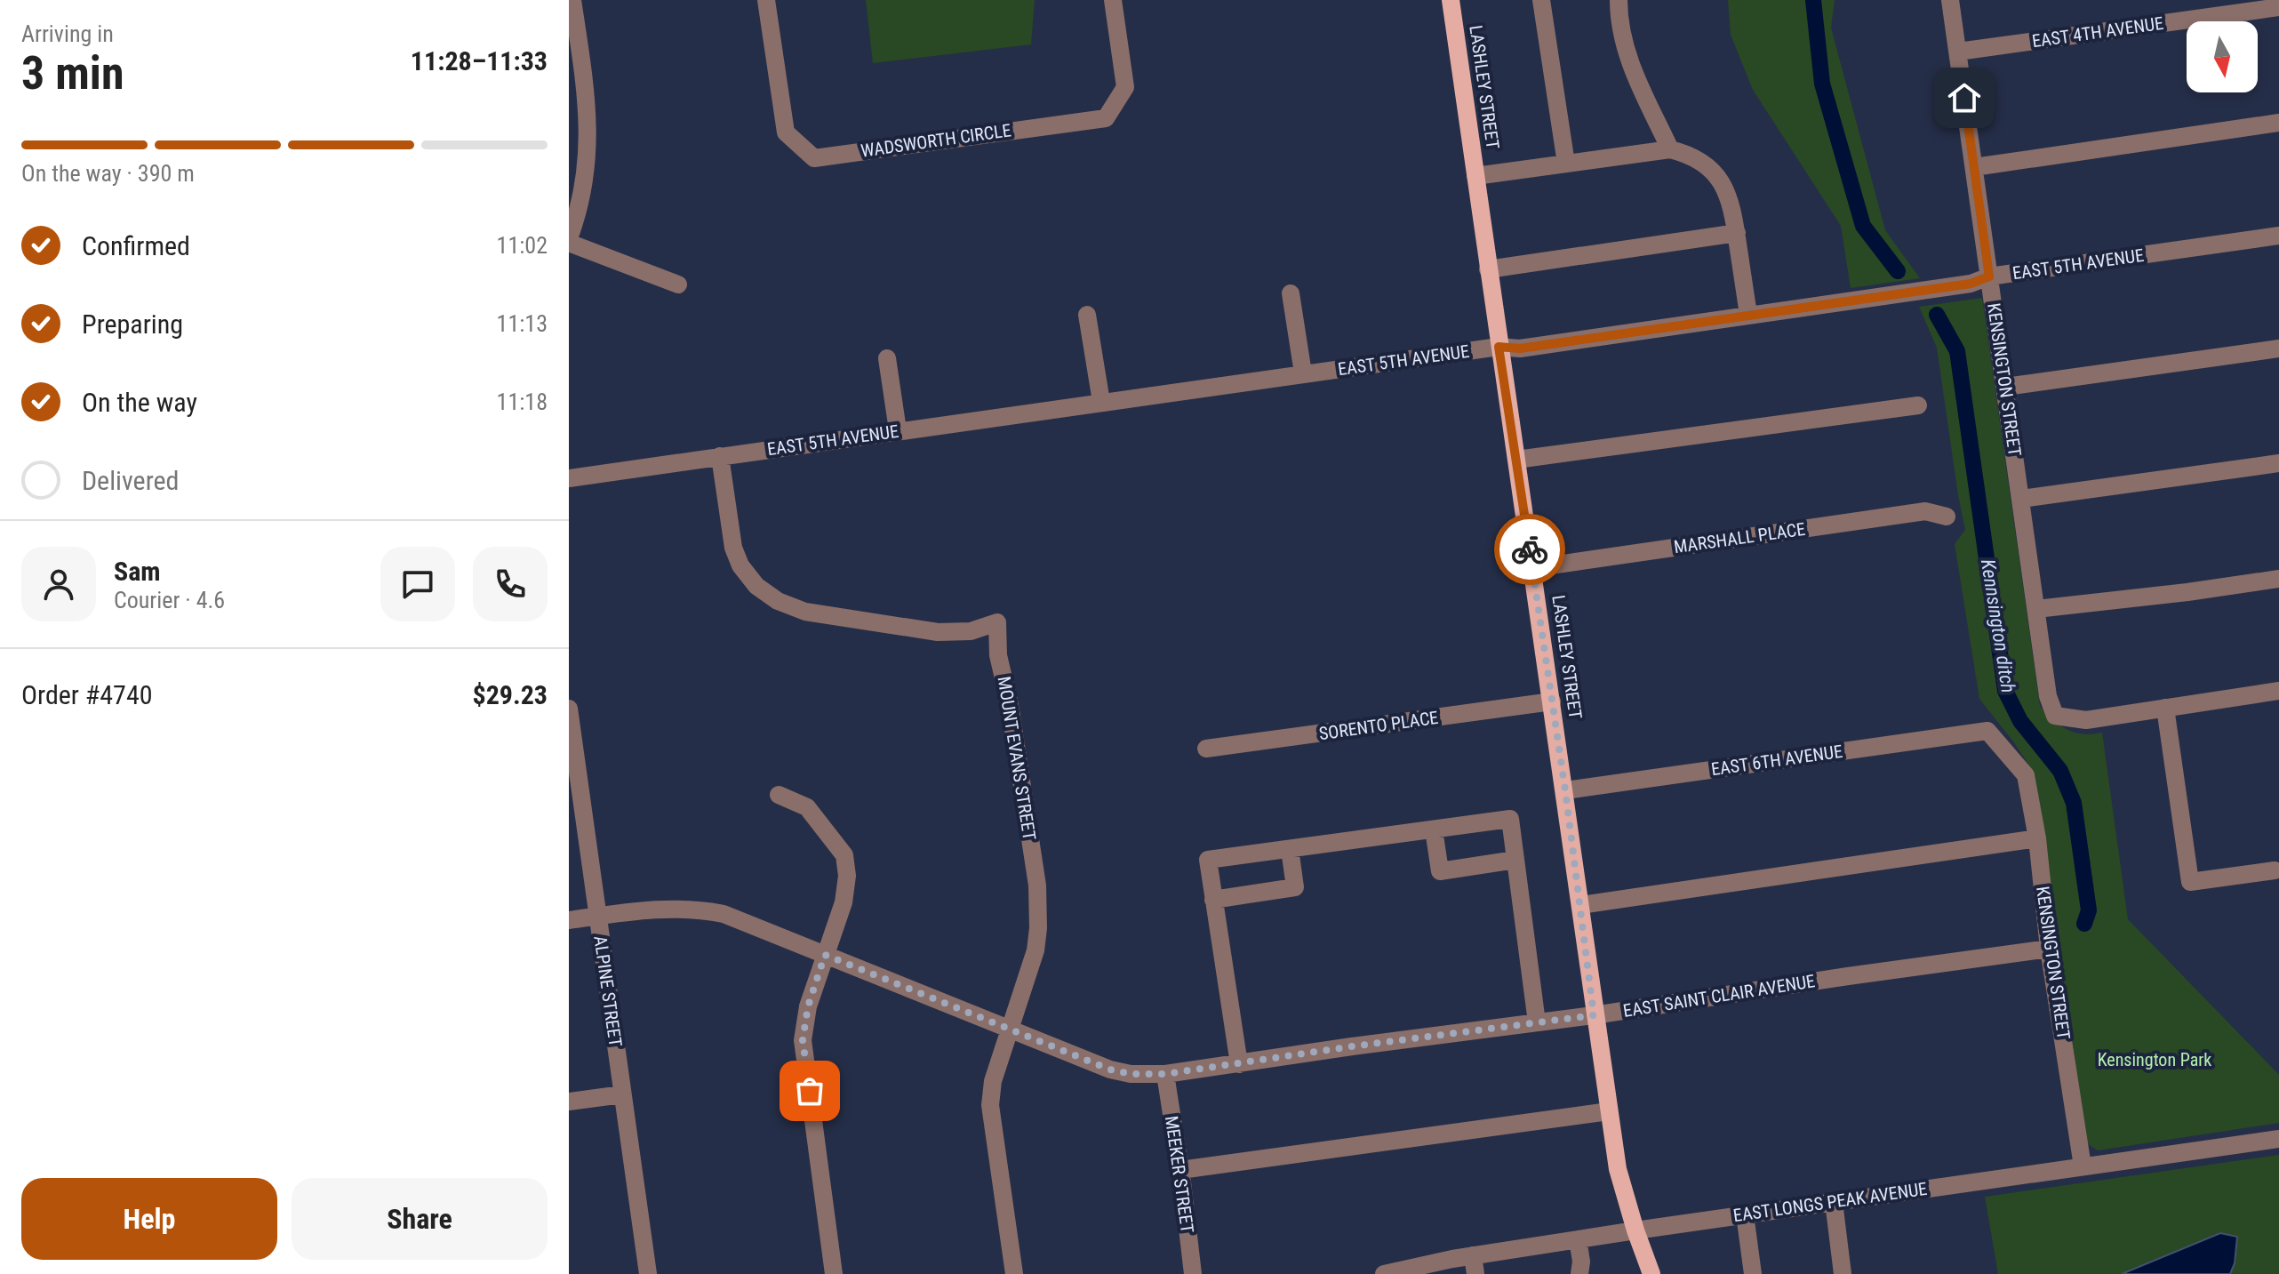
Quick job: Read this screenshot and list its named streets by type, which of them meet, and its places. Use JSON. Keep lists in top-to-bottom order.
{
  "streets": {
    "main road": ["LASHLEY STREET"],
    "street": [
      "EAST 4TH AVENUE",
      "WADSWORTH CIRCLE",
      "EAST 5TH AVENUE",
      "KENSINGTON STREET",
      "MARSHALL PLACE",
      "SORENTO PLACE",
      "MOUNT EVANS STREET",
      "EAST 6TH AVENUE",
      "ALPINE STREET",
      "EAST SAINT CLAIR AVENUE",
      "MEEKER STREET",
      "EAST LONGS PEAK AVENUE"
    ]
  },
  "crossings": [
    ["EAST 4TH AVENUE", "KENSINGTON STREET"],
    ["LASHLEY STREET", "EAST 5TH AVENUE"],
    ["LASHLEY STREET", "MARSHALL PLACE"],
    ["LASHLEY STREET", "SORENTO PLACE"],
    ["LASHLEY STREET", "EAST 6TH AVENUE"],
    ["LASHLEY STREET", "EAST SAINT CLAIR AVENUE"],
    ["LASHLEY STREET", "EAST LONGS PEAK AVENUE"],
    ["EAST 5TH AVENUE", "KENSINGTON STREET"],
    ["EAST 5TH AVENUE", "MOUNT EVANS STREET"],
    ["KENSINGTON STREET", "EAST 6TH AVENUE"],
    ["KENSINGTON STREET", "EAST SAINT CLAIR AVENUE"],
    ["KENSINGTON STREET", "EAST LONGS PEAK AVENUE"],
    ["MOUNT EVANS STREET", "EAST SAINT CLAIR AVENUE"],
    ["ALPINE STREET", "EAST SAINT CLAIR AVENUE"],
    ["EAST SAINT CLAIR AVENUE", "MEEKER STREET"]
  ],
  "water": ["Kennsington ditch"],
  "parks": ["Kensington Park"],
  "north": "bottom",
  "page": {
    "heading": ["3 min", "Arriving in", "11:28–11:33"],
    "panel": [
      "Sam",
      "Courier · 4.6",
      "Order #4740",
      "$29.23"
    ],
    "bar": "On the way · 390 m",
    "list": [
      ["Confirmed", "11:02"],
      ["Preparing", "11:13"],
      ["On the way", "11:18"],
      "Delivered"
    ],
    "buttons": ["Help", "Share"]
  }
}
